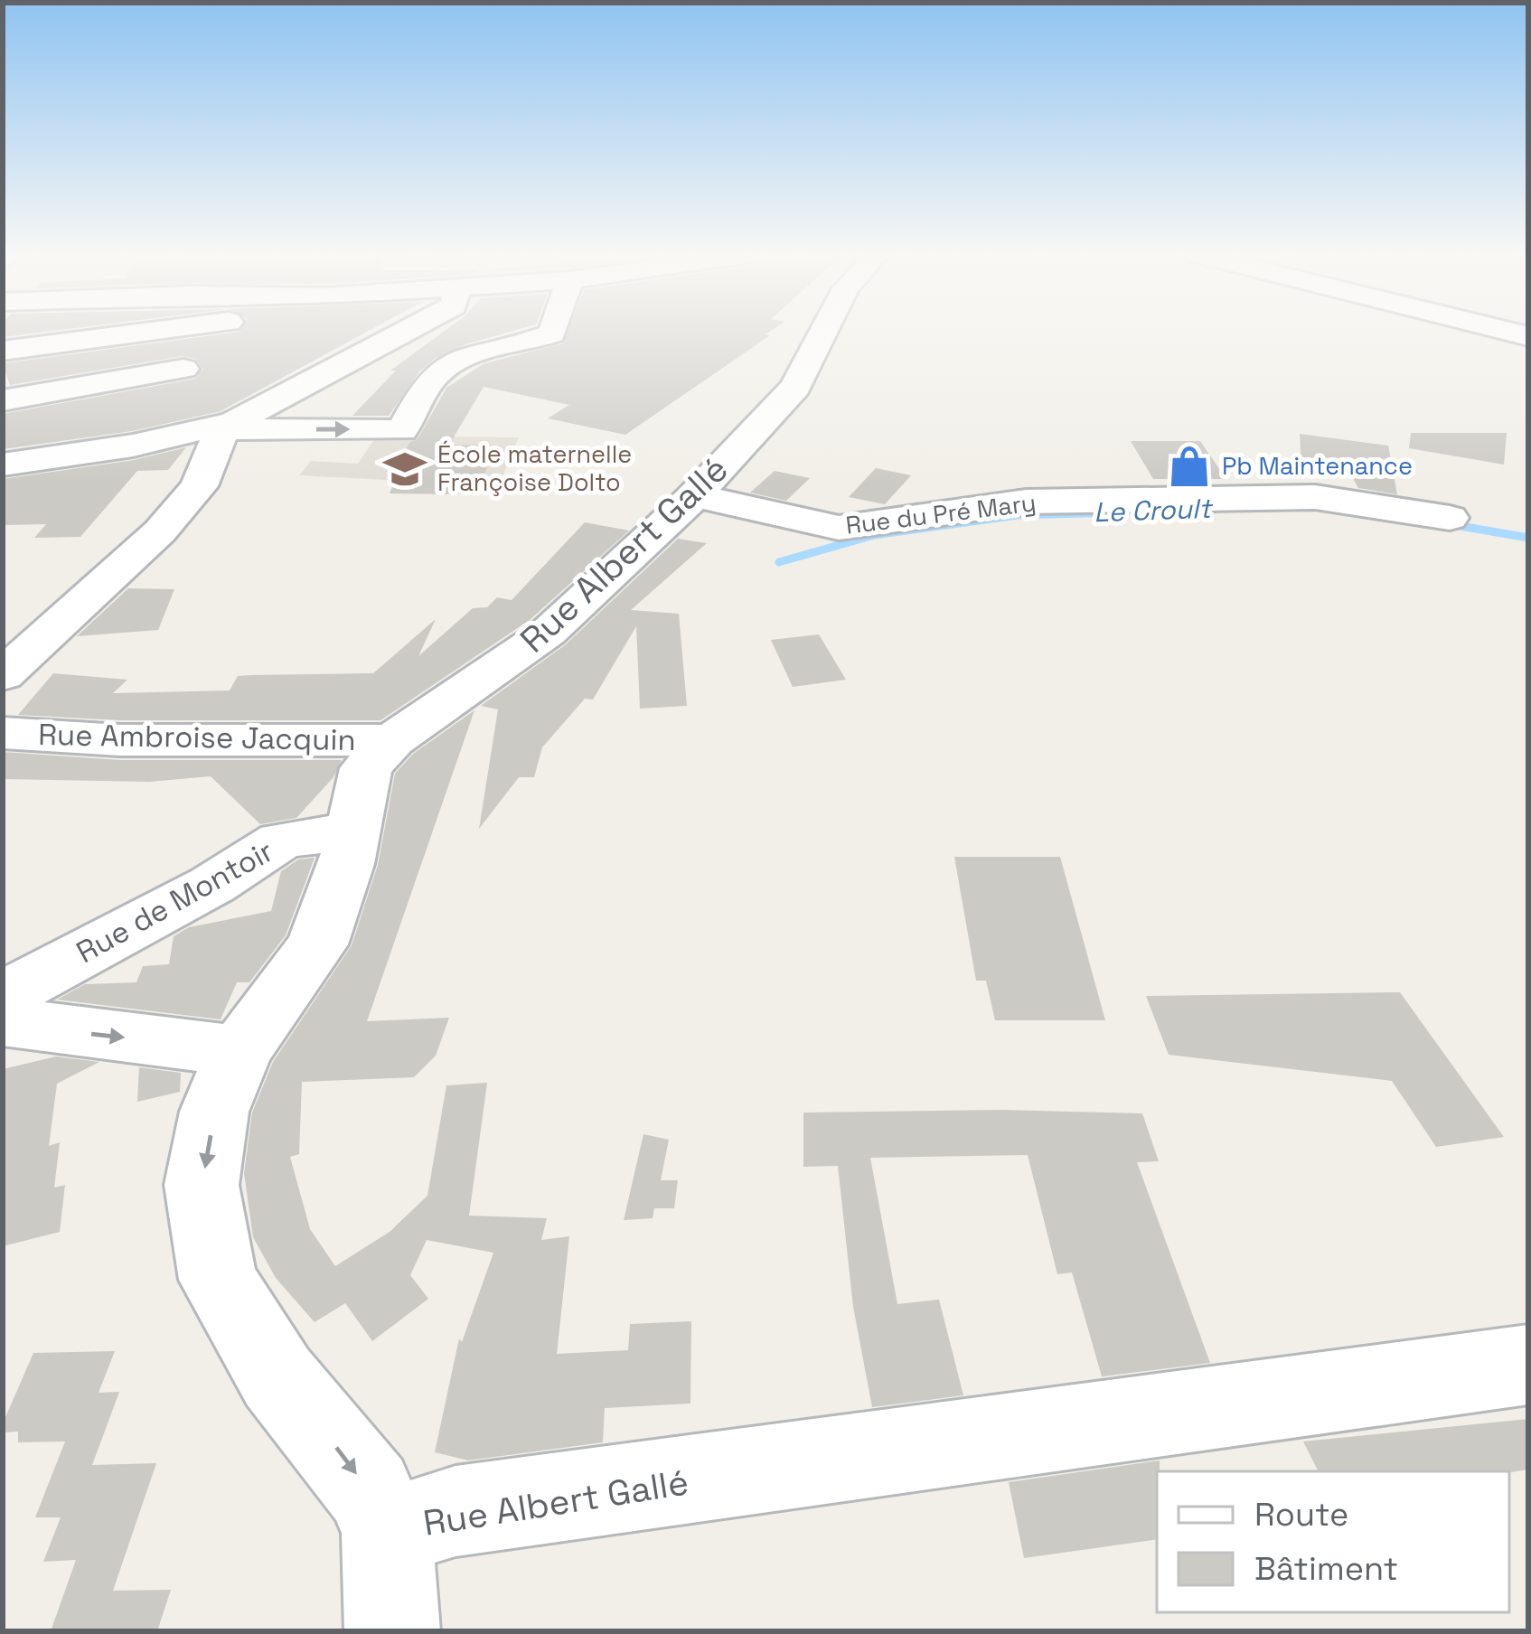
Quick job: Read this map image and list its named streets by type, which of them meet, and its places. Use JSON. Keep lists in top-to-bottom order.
{
  "streets": {
    "street": [
      "Rue du Pré Mary",
      "Rue Albert Gallé",
      "Rue Ambroise Jacquin",
      "Rue de Montoir"
    ]
  },
  "crossings": [
    ["Rue du Pré Mary", "Rue Albert Gallé"],
    ["Rue Albert Gallé", "Rue Ambroise Jacquin"],
    ["Rue Albert Gallé", "Rue de Montoir"]
  ],
  "water": ["Le Croult"],
  "places": {
    "shop": ["Pb Maintenance"],
    "school or university": ["École maternelle Françoise Dolto"]
  },
  "legend": ["Route", "Bâtiment"]
}
